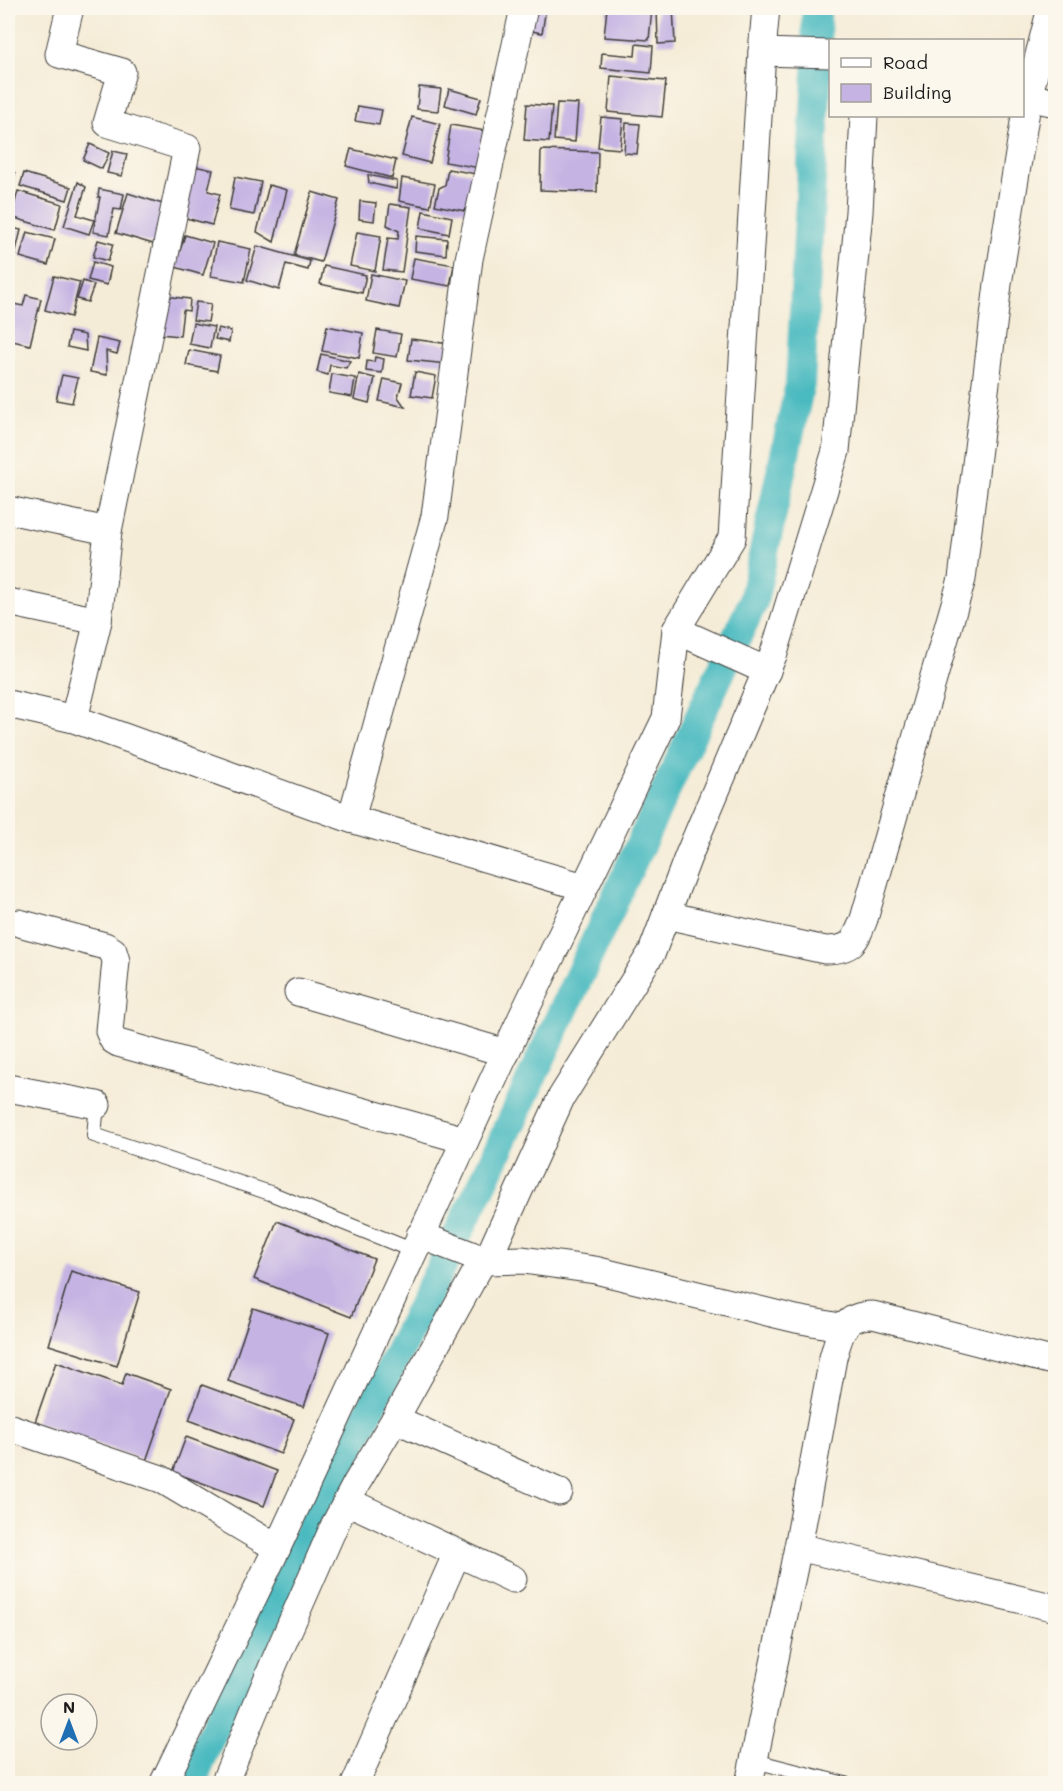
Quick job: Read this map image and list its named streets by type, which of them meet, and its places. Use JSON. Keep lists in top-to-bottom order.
{
  "legend": ["Road", "Building"],
  "north": "top"
}
